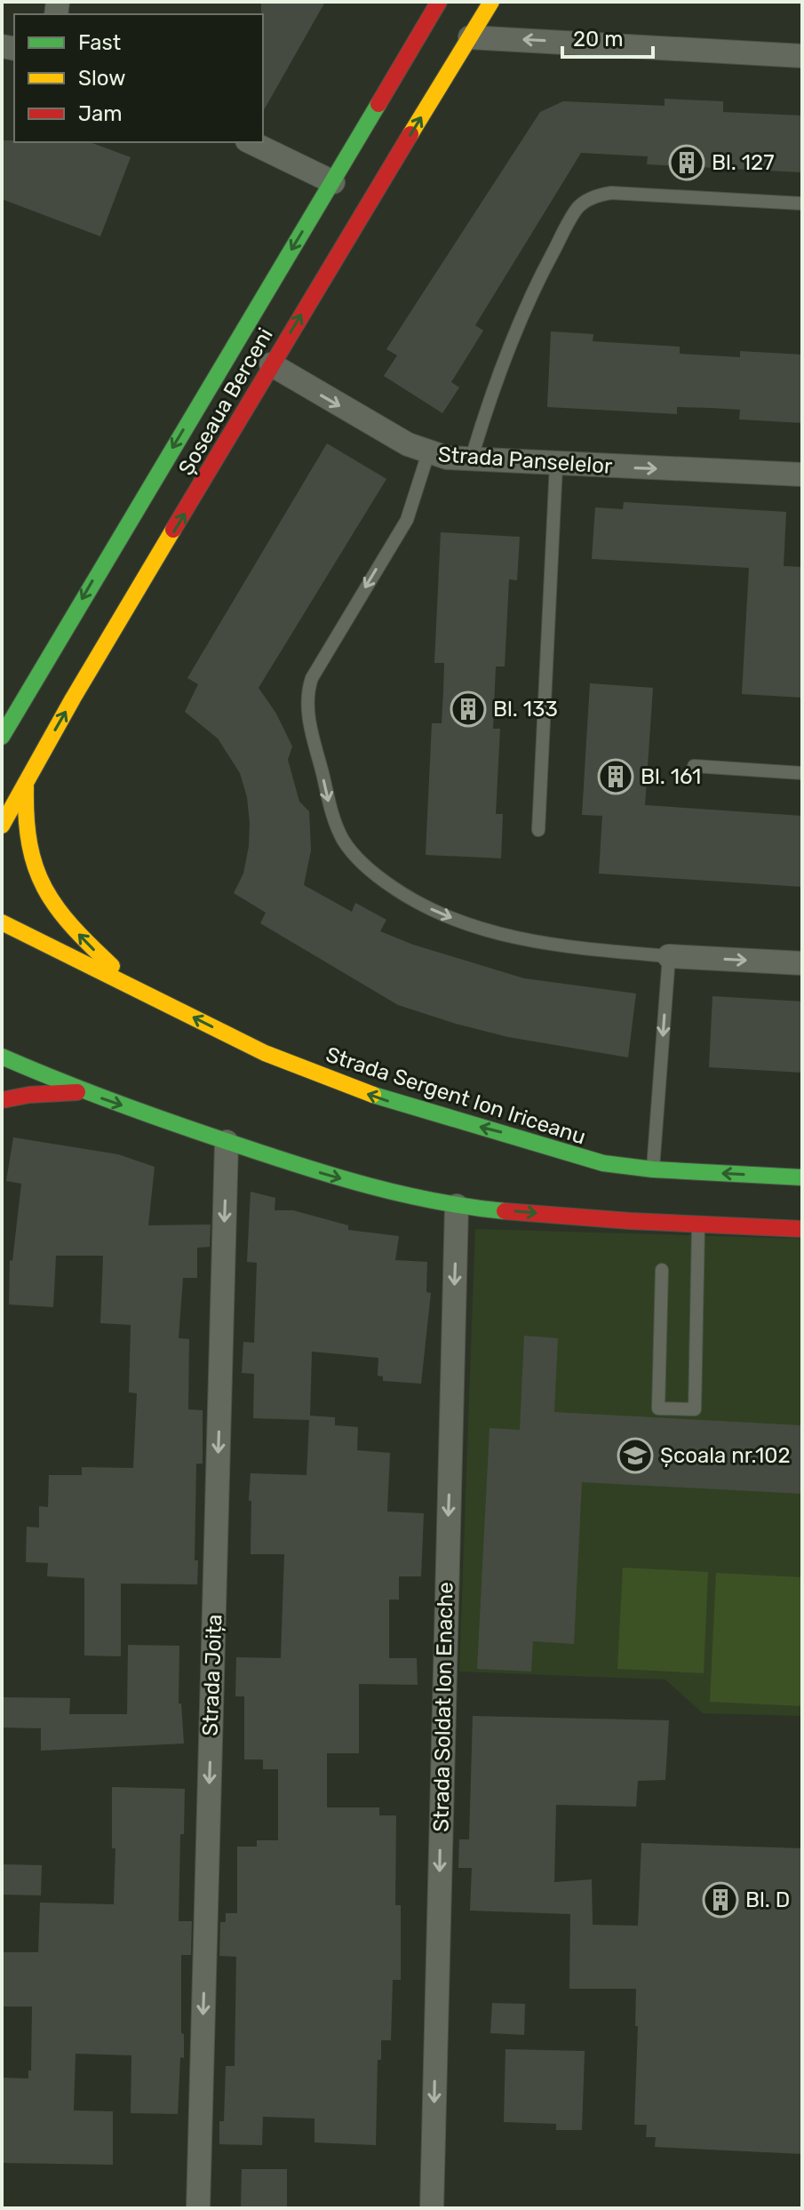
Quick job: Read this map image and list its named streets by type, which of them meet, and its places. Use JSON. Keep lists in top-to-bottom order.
{
  "streets": {
    "main road": ["Șoseaua Berceni", "Strada Sergent Ion Iriceanu"],
    "street": ["Strada Panselelor", "Strada Joița", "Strada Soldat Ion Enache"]
  },
  "crossings": [
    ["Șoseaua Berceni", "Strada Panselelor"]
  ],
  "one_way": ["Strada Panselelor", "Strada Joița", "Strada Soldat Ion Enache"],
  "places": {
    "building": [
      "Bl. 127",
      "Bl. 133",
      "Bl. 161",
      "Bl. D"
    ],
    "school or university": ["Școala nr.102"]
  },
  "legend": ["Fast", "Slow", "Jam"],
  "scale_bar": "20 m"
}
